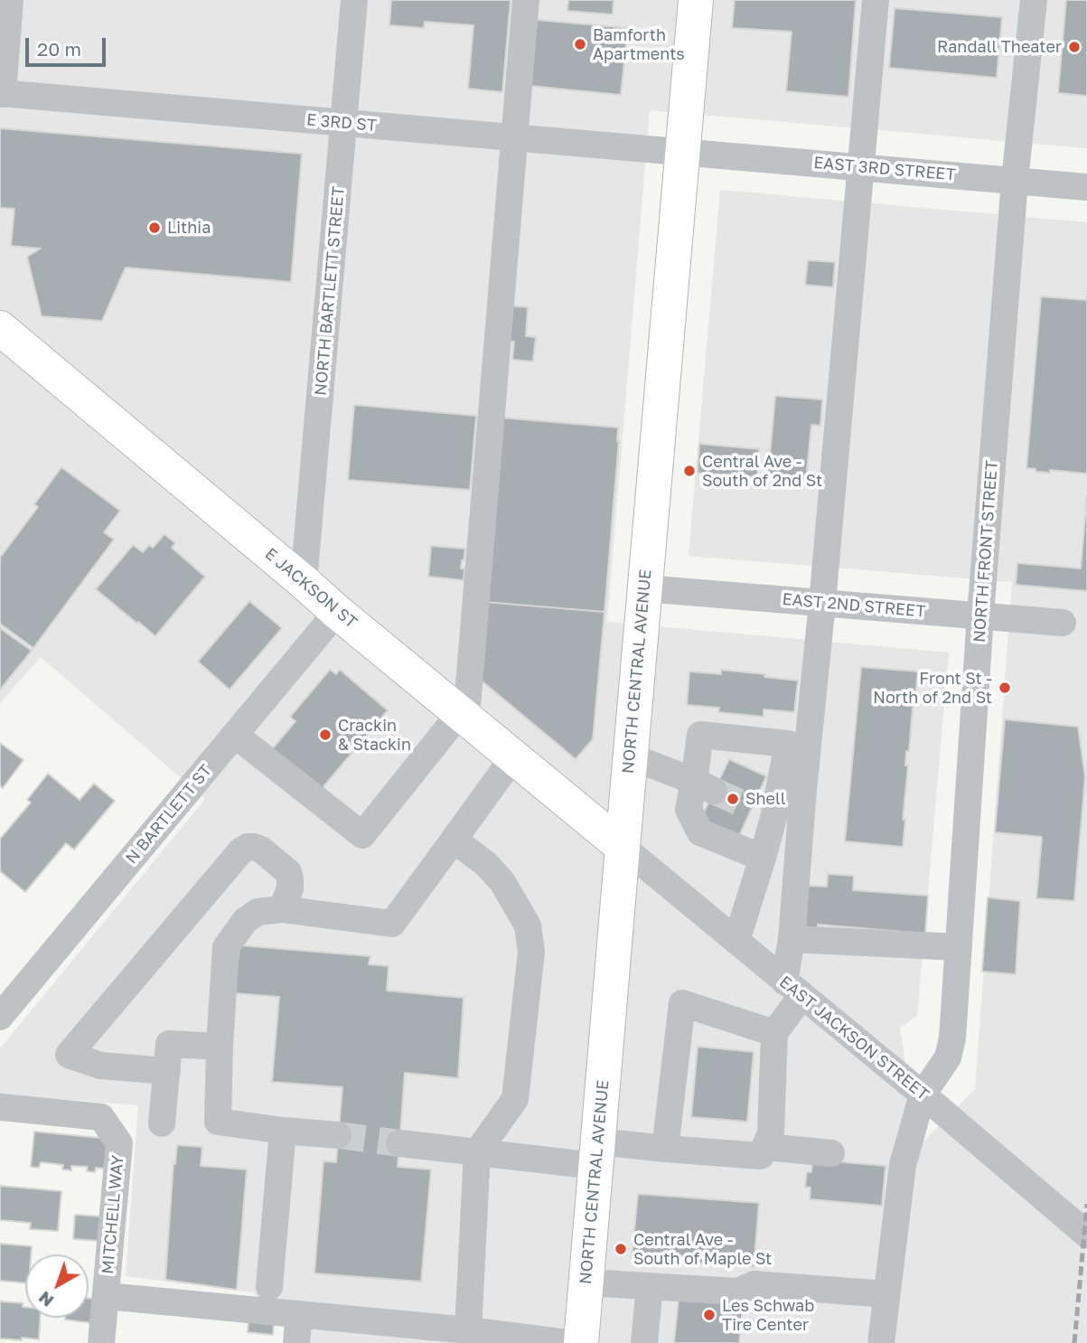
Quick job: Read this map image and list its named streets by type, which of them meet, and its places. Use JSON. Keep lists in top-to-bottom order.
{
  "streets": {
    "main road": ["E JACKSON ST", "NORTH CENTRAL AVENUE"],
    "street": [
      "E 3RD ST",
      "EAST 3RD STREET",
      "NORTH BARTLETT STREET",
      "NORTH FRONT STREET",
      "EAST 2ND STREET",
      "N BARTLETT ST",
      "EAST JACKSON STREET",
      "MITCHELL WAY"
    ]
  },
  "crossings": [
    ["E 3RD ST", "EAST 3RD STREET"],
    ["E 3RD ST", "NORTH BARTLETT STREET"],
    ["E 3RD ST", "NORTH CENTRAL AVENUE"],
    ["EAST 3RD STREET", "NORTH FRONT STREET"],
    ["EAST 3RD STREET", "NORTH CENTRAL AVENUE"],
    ["NORTH BARTLETT STREET", "E JACKSON ST"],
    ["NORTH FRONT STREET", "EAST 2ND STREET"],
    ["NORTH FRONT STREET", "EAST JACKSON STREET"],
    ["E JACKSON ST", "NORTH CENTRAL AVENUE"],
    ["E JACKSON ST", "N BARTLETT ST"],
    ["E JACKSON ST", "EAST JACKSON STREET"],
    ["EAST 2ND STREET", "NORTH CENTRAL AVENUE"],
    ["NORTH CENTRAL AVENUE", "EAST JACKSON STREET"]
  ],
  "places": [
    "Bamforth Apartments",
    "Randall Theater",
    "Lithia",
    "Central Ave - South of 2nd St",
    "Front St - North of 2nd St",
    "Crackin & Stackin",
    "Shell",
    "Central Ave - South of Maple St",
    "Les Schwab Tire Center"
  ],
  "scale_bar": "20 m",
  "north": "bottom left"
}
